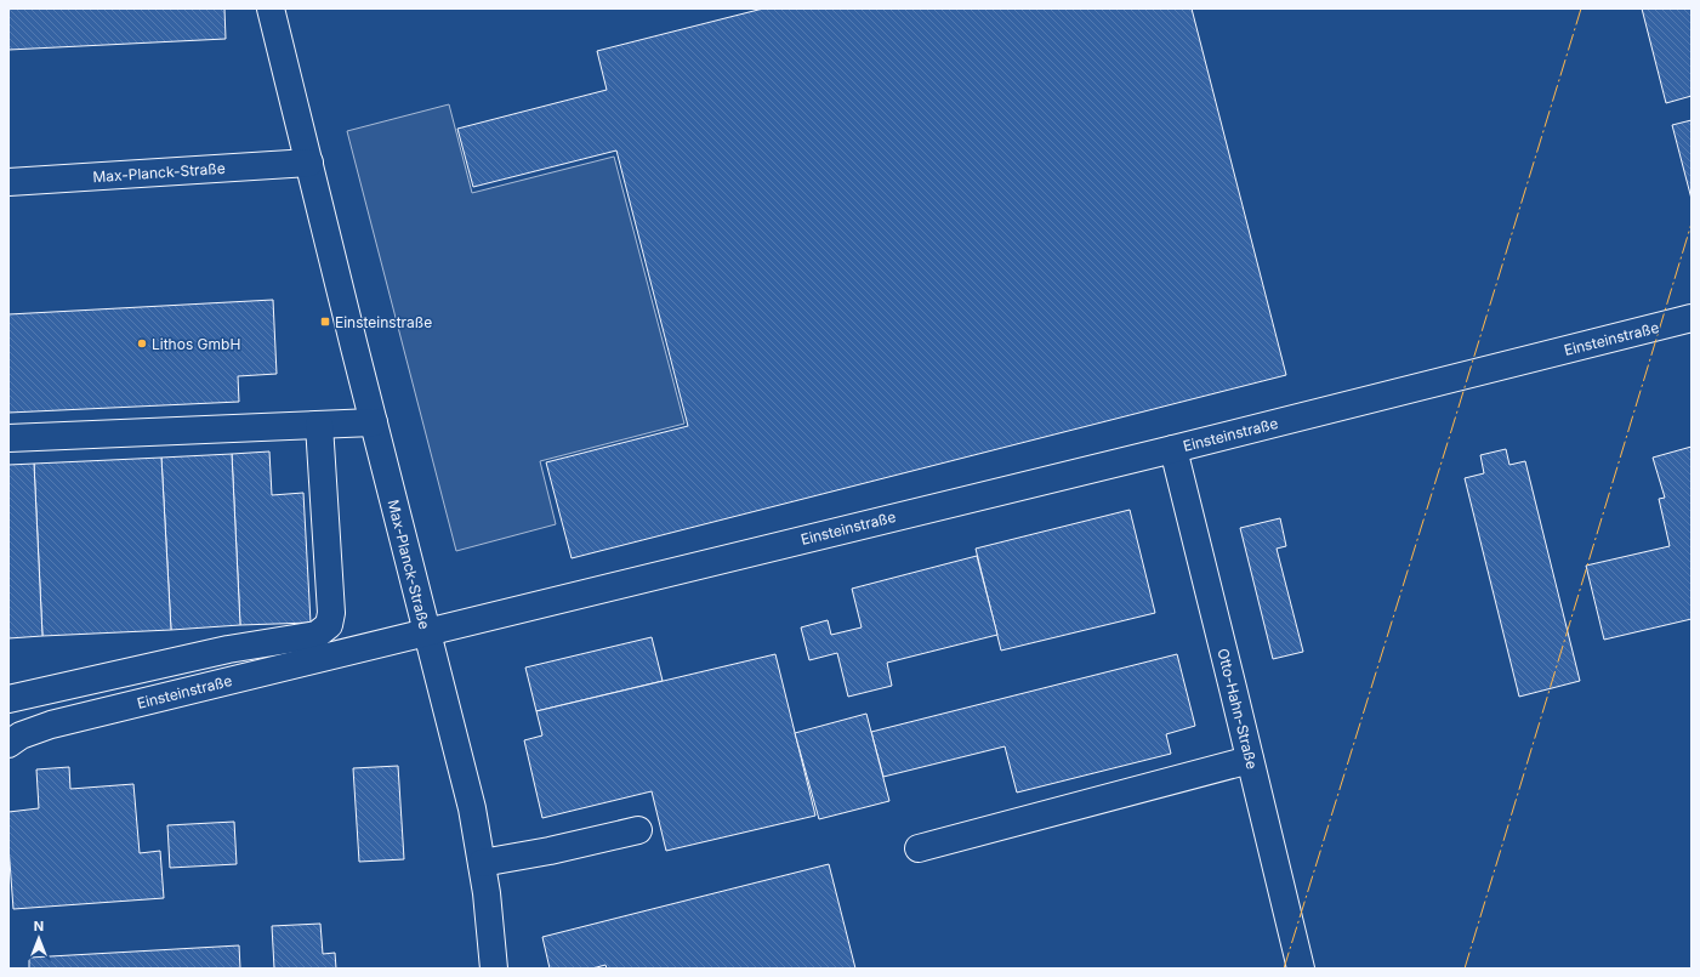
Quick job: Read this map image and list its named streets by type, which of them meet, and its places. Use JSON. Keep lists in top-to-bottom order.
{
  "streets": {
    "street": ["Max-Planck-Straße", "Einsteinstraße", "Otto-Hahn-Straße"]
  },
  "crossings": [
    ["Max-Planck-Straße", "Einsteinstraße"],
    ["Einsteinstraße", "Otto-Hahn-Straße"]
  ],
  "places": {
    "transit": ["Einsteinstraße"],
    "other": ["Lithos GmbH"]
  },
  "north": "top"
}
